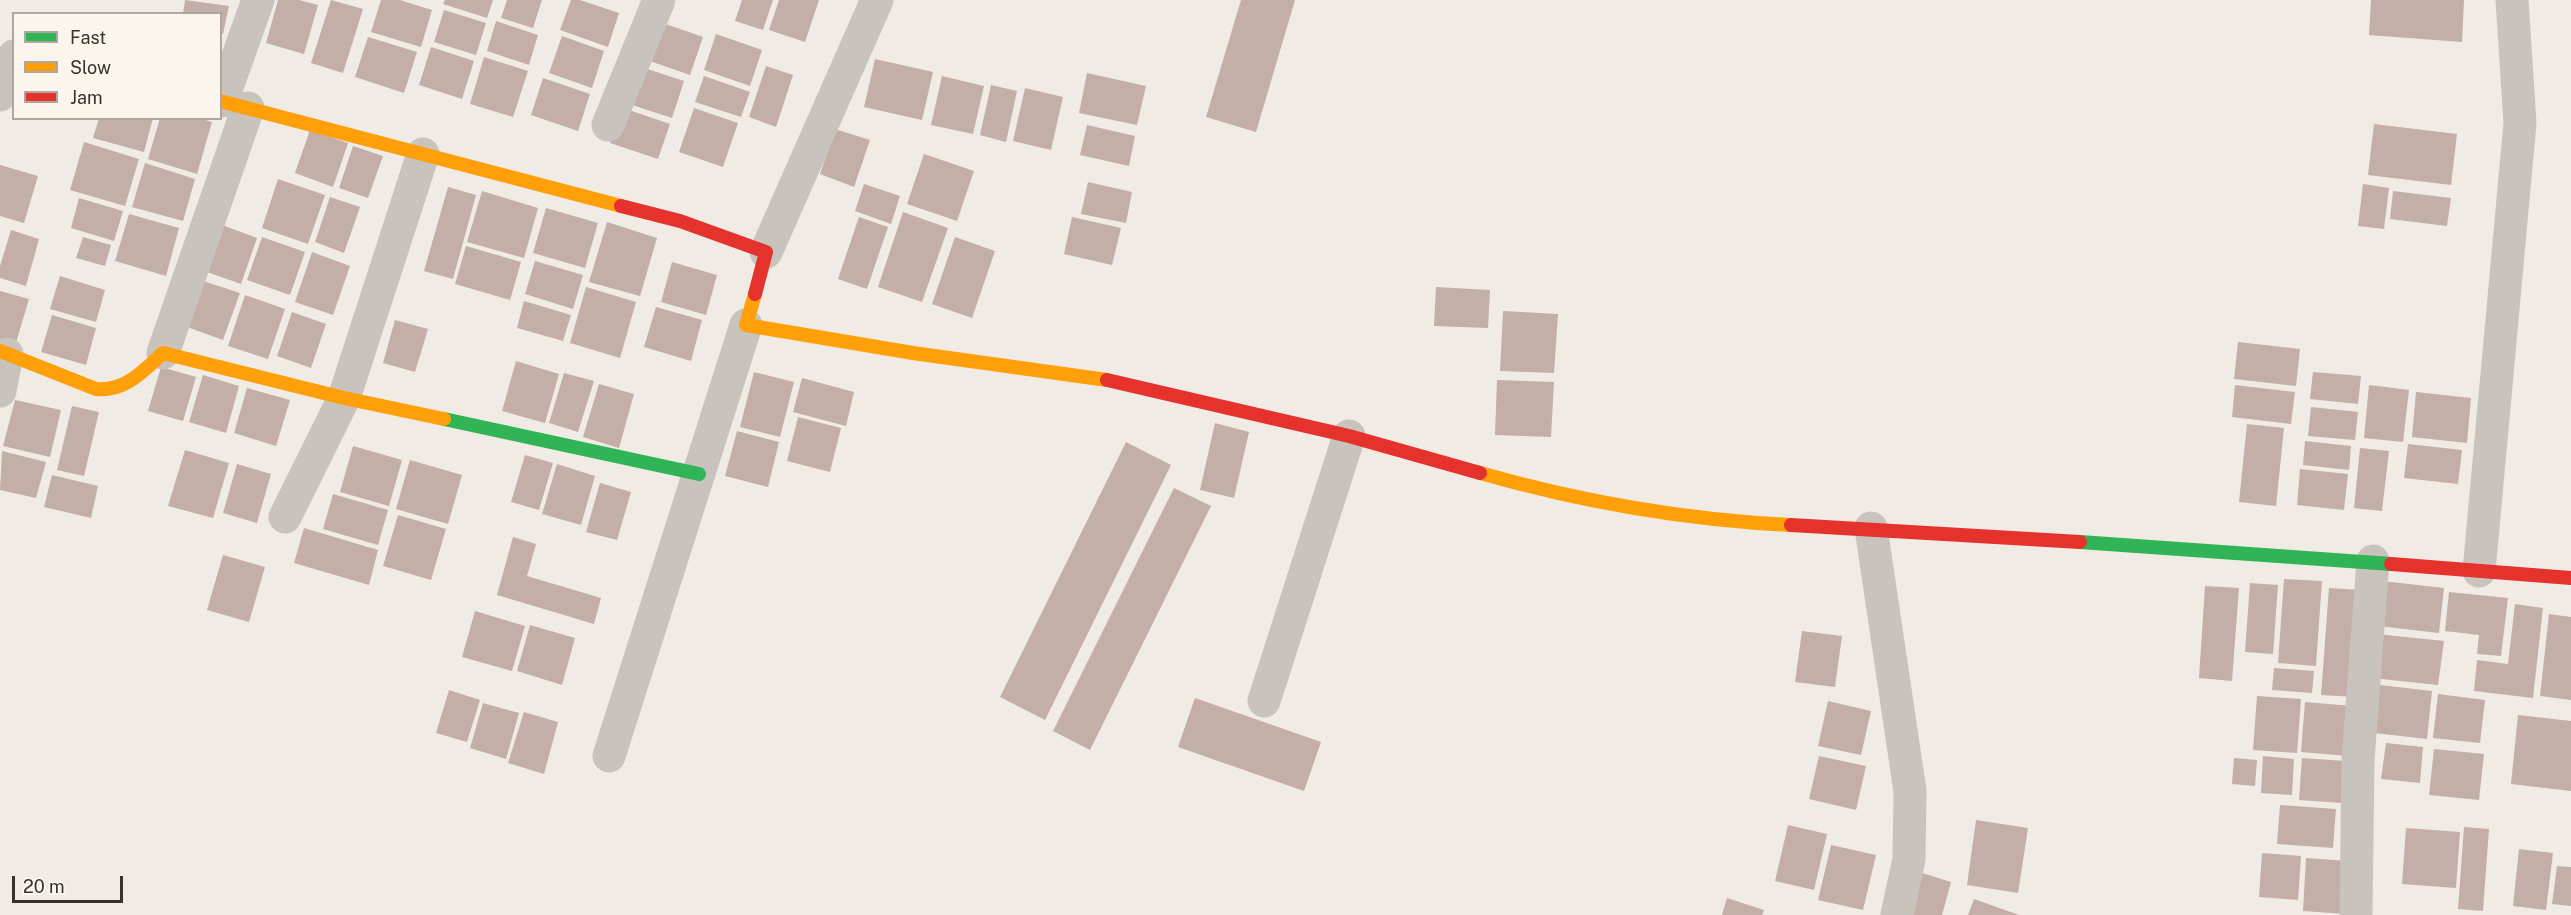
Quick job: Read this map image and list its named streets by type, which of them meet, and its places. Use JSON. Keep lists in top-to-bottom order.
{
  "legend": ["Fast", "Slow", "Jam"],
  "scale_bar": "20 m"
}
